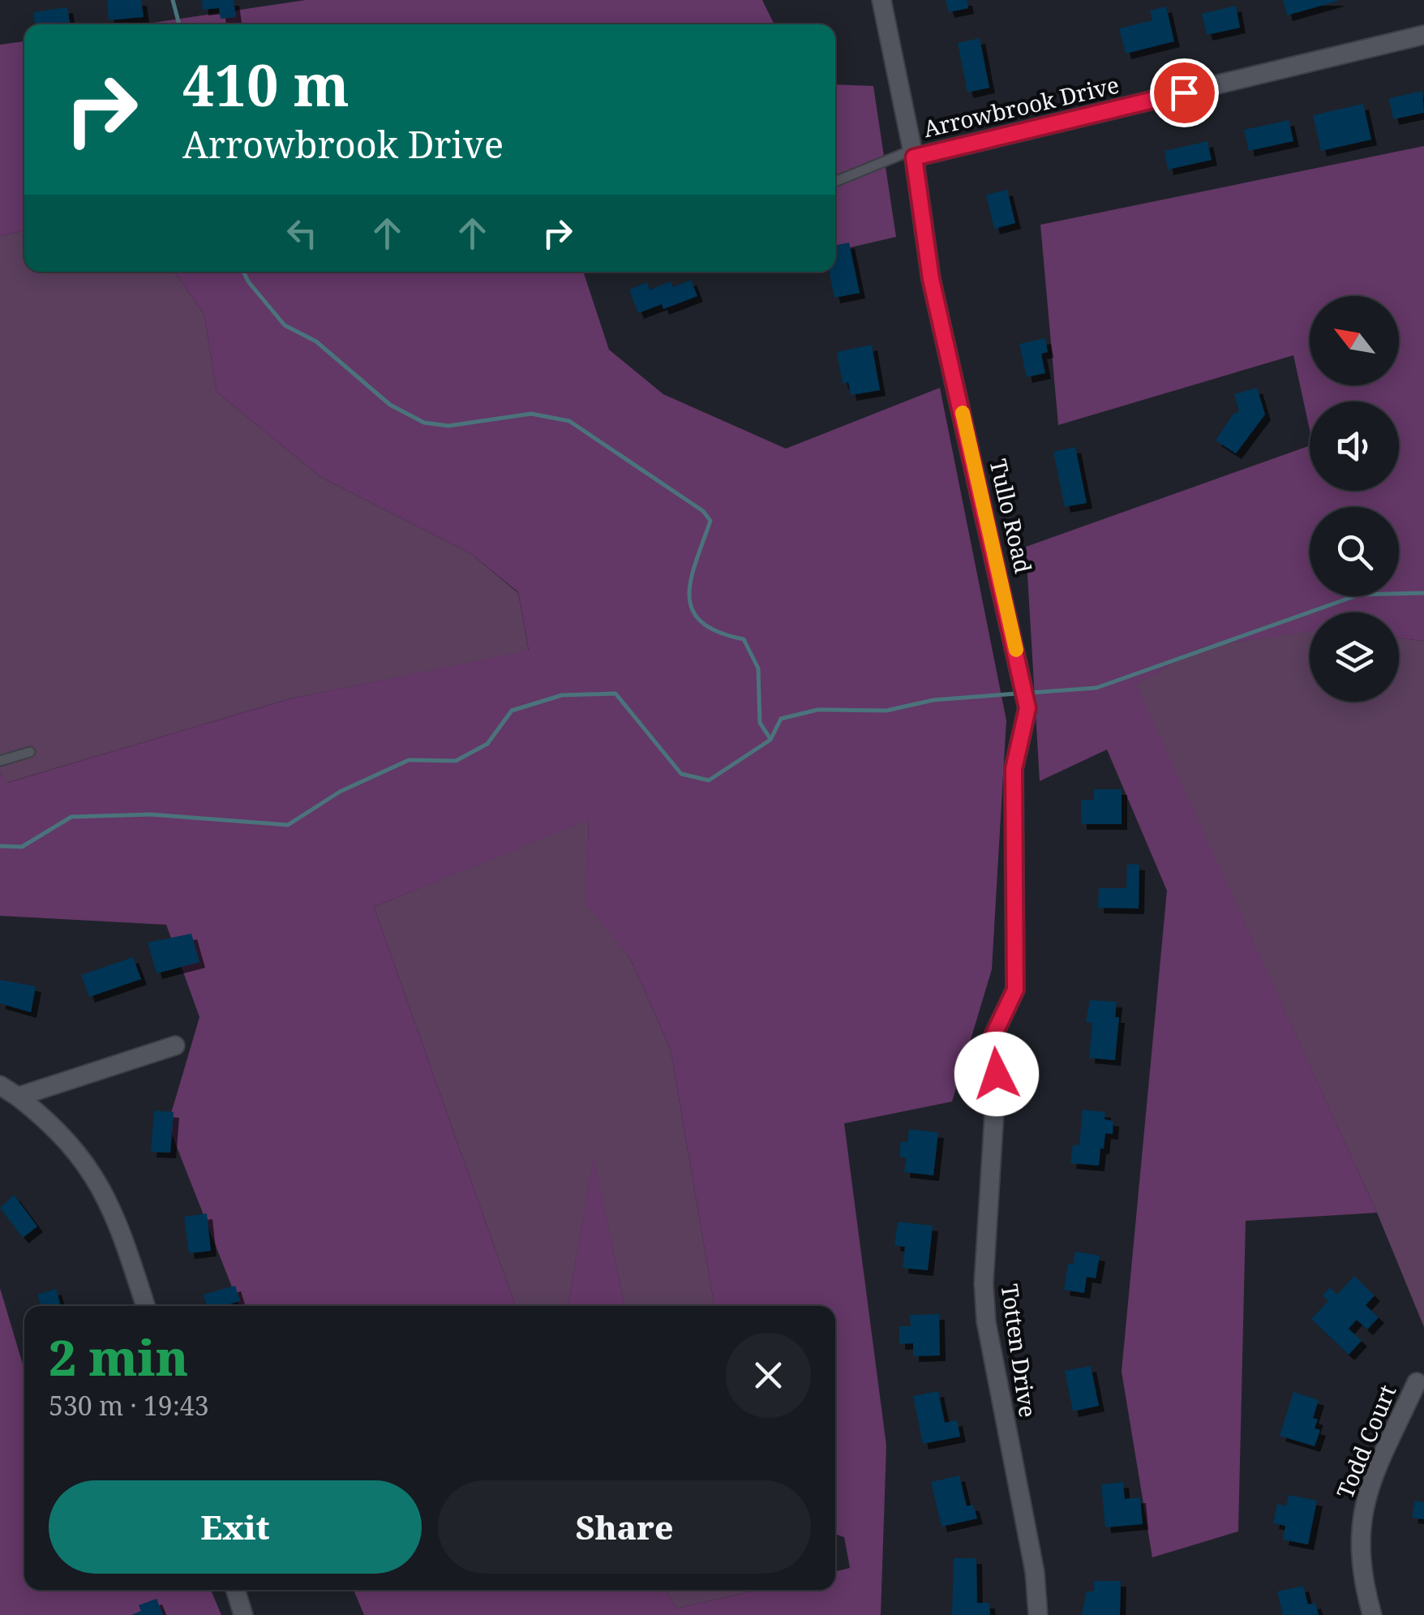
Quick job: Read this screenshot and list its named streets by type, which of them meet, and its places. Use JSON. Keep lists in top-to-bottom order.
{
  "streets": {
    "street": [
      "Arrowbrook Drive",
      "Tullo Road",
      "Totten Drive",
      "Todd Court"
    ]
  },
  "crossings": [
    ["Arrowbrook Drive", "Tullo Road"],
    ["Tullo Road", "Totten Drive"]
  ],
  "north": "top left",
  "page": {
    "turn": ["410 m", "Arrowbrook Drive"],
    "heading": ["2 min", "530 m · 19:43"],
    "buttons": ["Exit", "Share"]
  }
}
